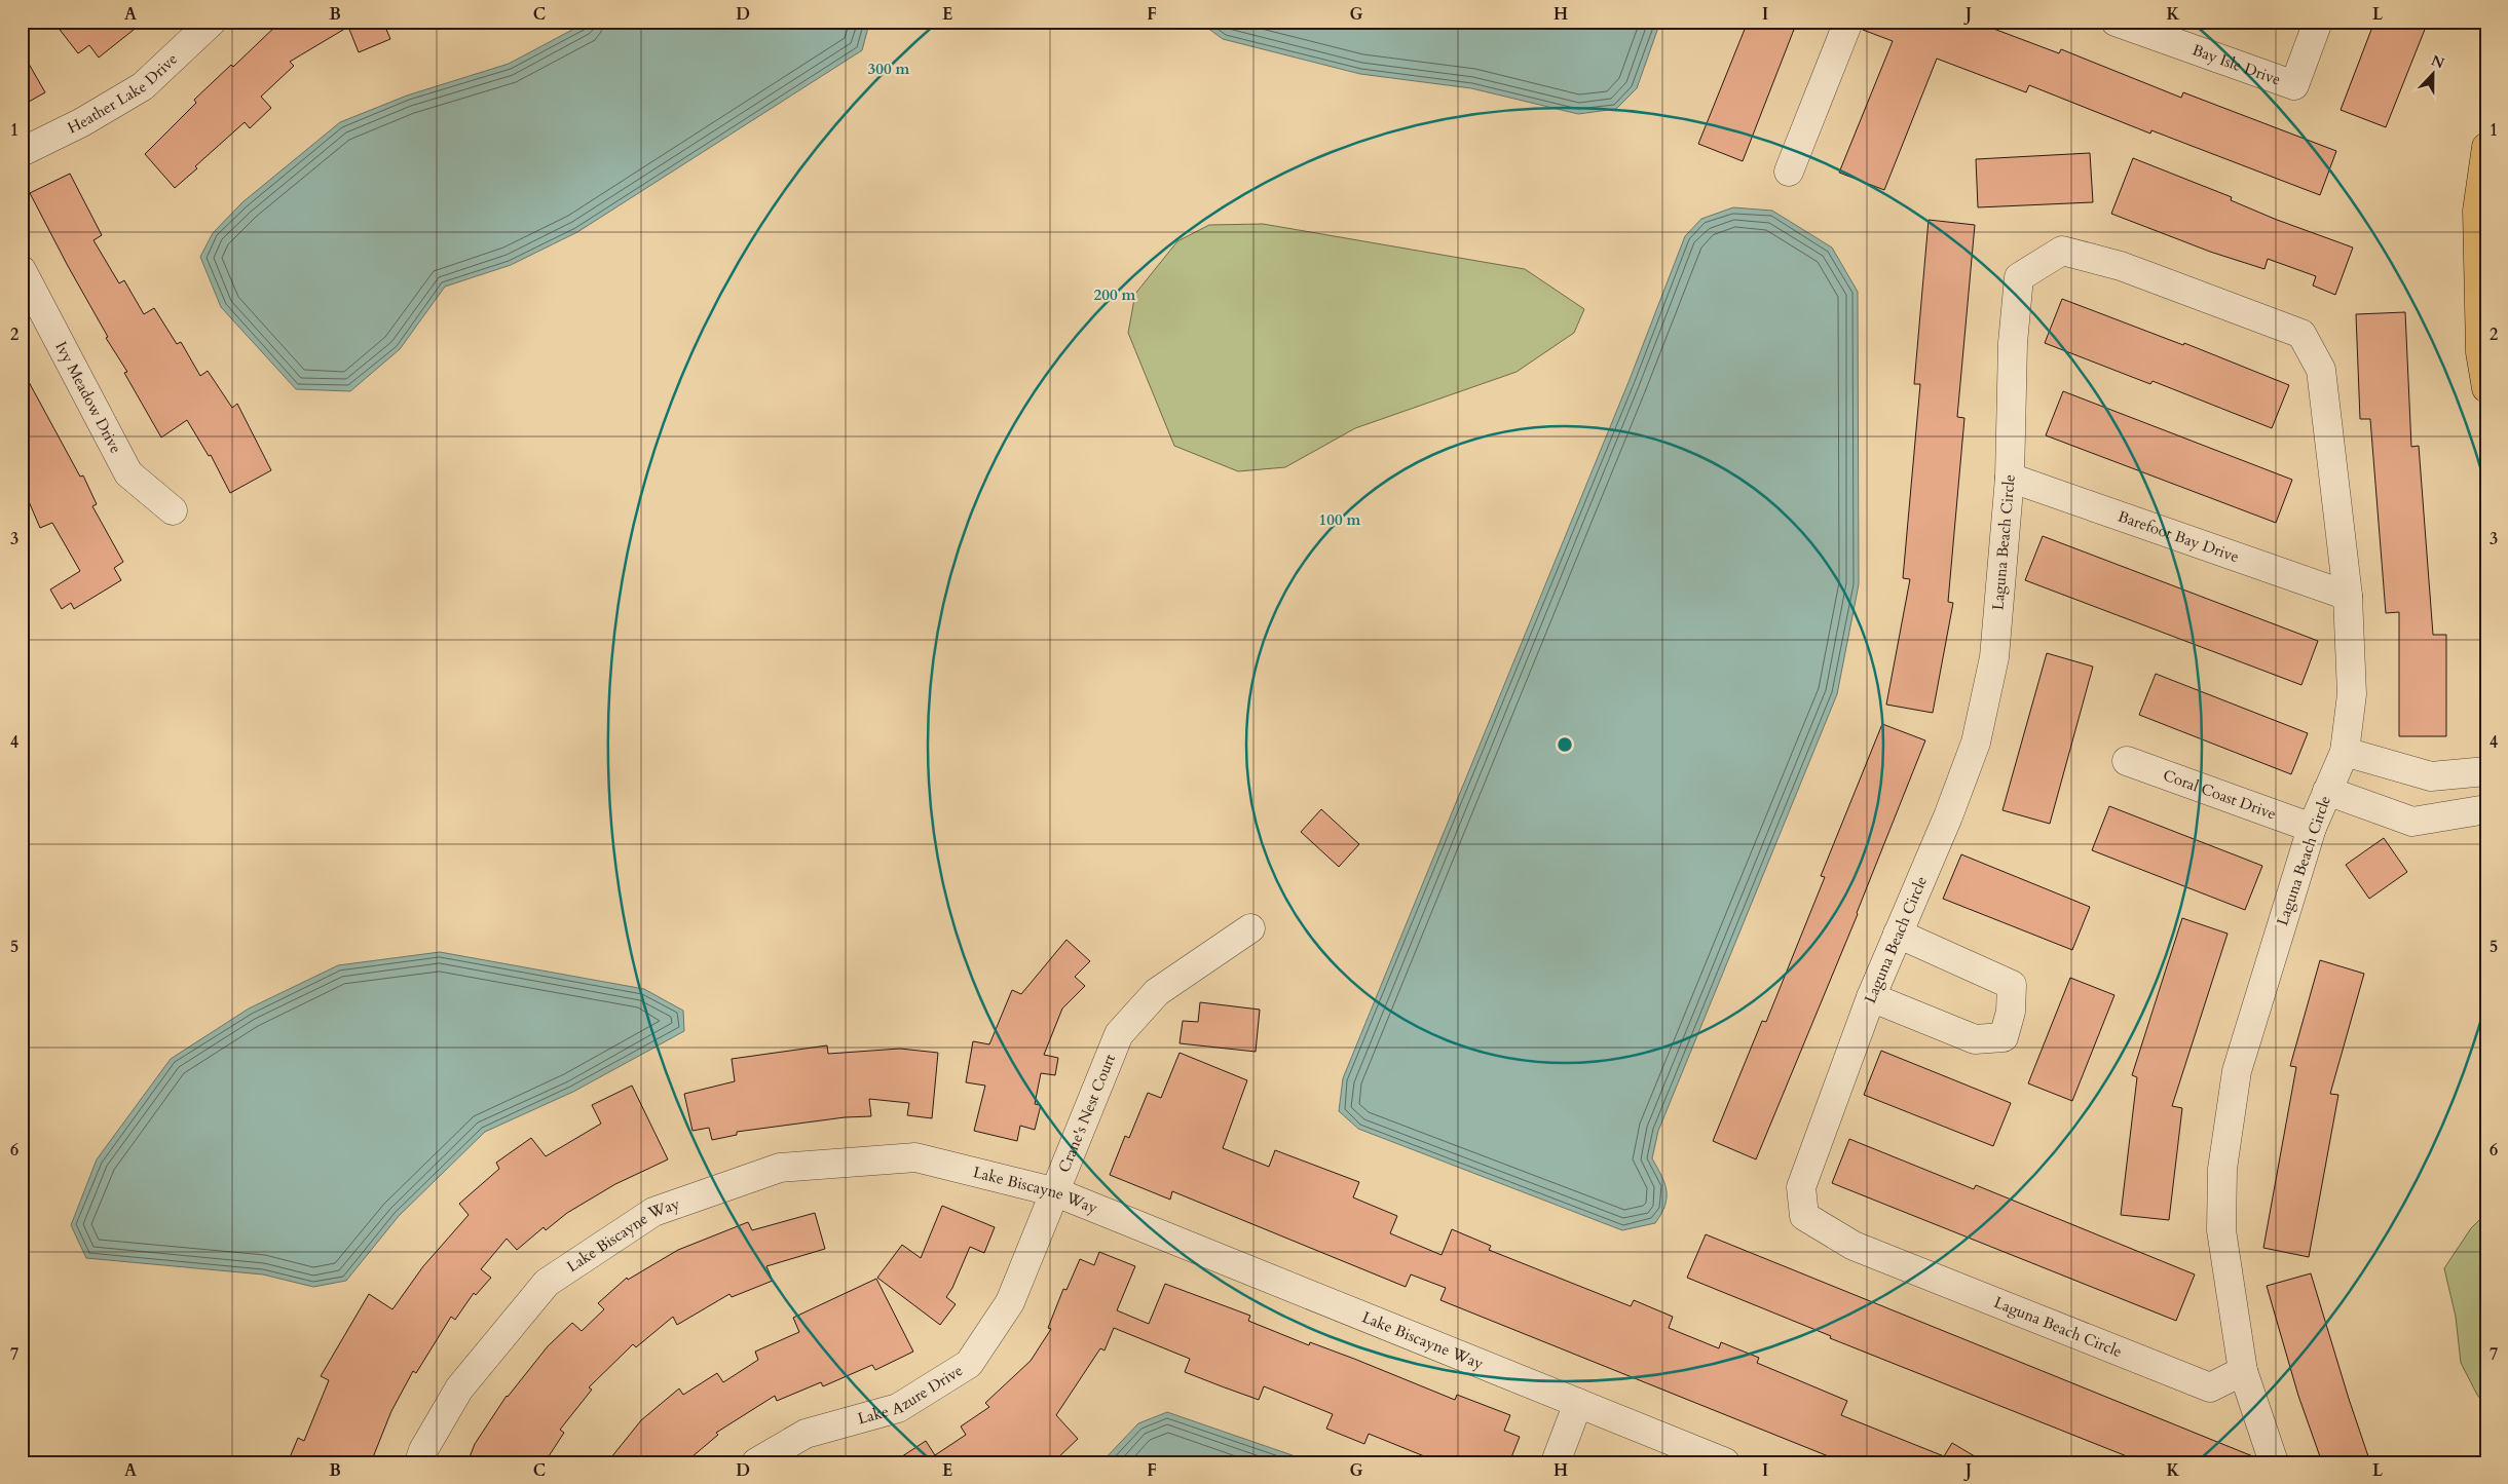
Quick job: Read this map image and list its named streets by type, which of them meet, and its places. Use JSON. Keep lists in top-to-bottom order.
{
  "streets": {
    "street": [
      "Bay Isle Drive",
      "Heather Lake Drive",
      "Ivy Meadow Drive",
      "Barefoot Bay Drive",
      "Laguna Beach Circle",
      "Coral Coast Drive",
      "Crane's Nest Court",
      "Lake Biscayne Way",
      "Lake Azure Drive"
    ]
  },
  "crossings": [
    ["Barefoot Bay Drive", "Laguna Beach Circle"],
    ["Laguna Beach Circle", "Coral Coast Drive"],
    ["Crane's Nest Court", "Lake Biscayne Way"],
    ["Crane's Nest Court", "Lake Azure Drive"],
    ["Lake Biscayne Way", "Lake Azure Drive"]
  ],
  "north": "top",
  "grid": {
    "columns": [
      "A",
      "B",
      "C",
      "D",
      "E",
      "F",
      "G",
      "H",
      "I",
      "J",
      "K",
      "L"
    ],
    "rows": [
      "1",
      "2",
      "3",
      "4",
      "5",
      "6",
      "7"
    ]
  },
  "rings": ["300 m", "200 m", "100 m"]
}
